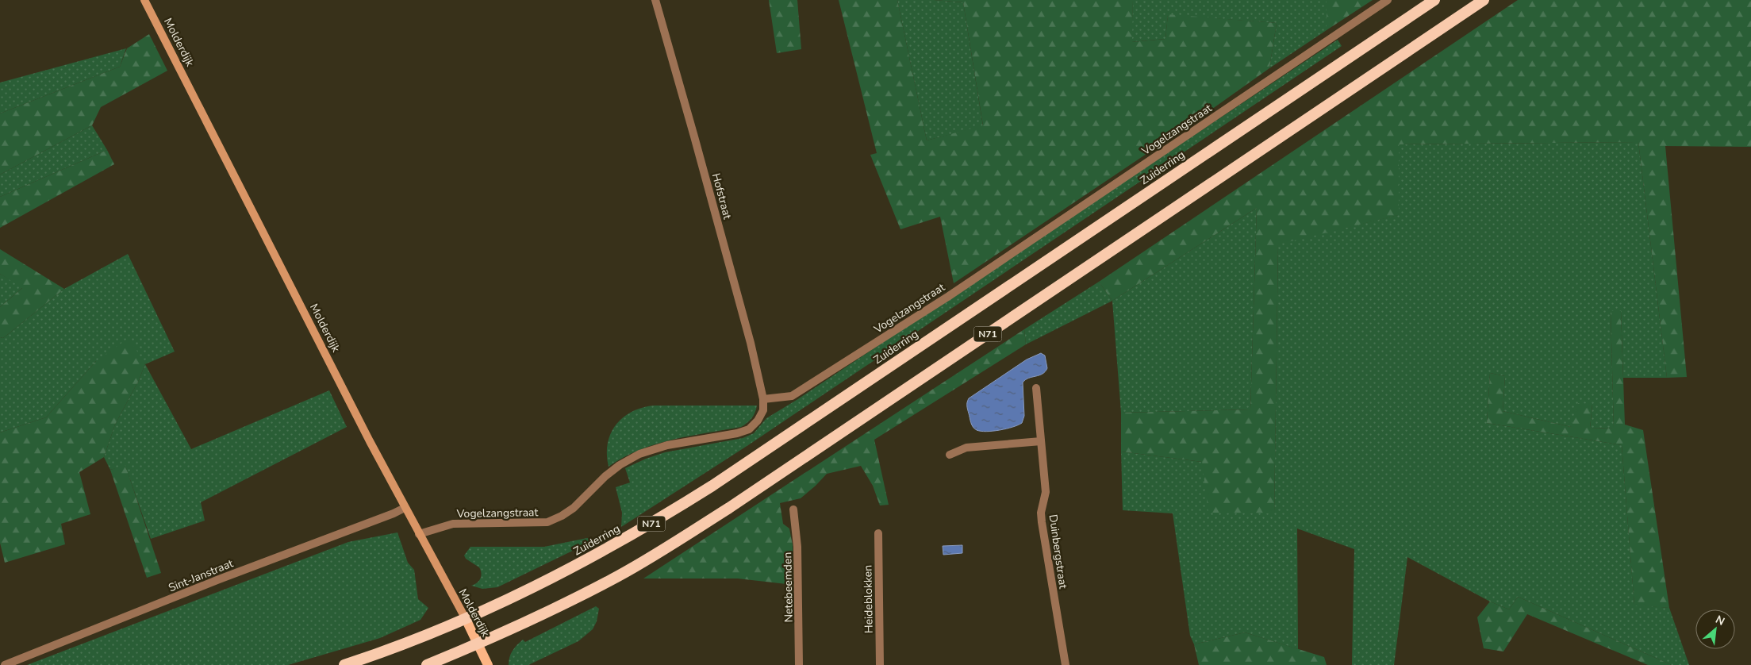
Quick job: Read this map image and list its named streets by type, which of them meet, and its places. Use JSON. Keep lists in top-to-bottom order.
{
  "streets": {
    "highway": ["Zuiderring", "N71"],
    "main road": ["Molderdijk"],
    "street": [
      "Vogelzangstraat",
      "Hofstraat",
      "Duinbergstraat",
      "Sint-Janstraat",
      "Netebeemden",
      "Heideblokken"
    ]
  },
  "crossings": [
    ["Molderdijk", "Vogelzangstraat"],
    ["Molderdijk", "Zuiderring"],
    ["Molderdijk", "N71"],
    ["Molderdijk", "Sint-Janstraat"],
    ["Vogelzangstraat", "Hofstraat"]
  ],
  "north": "top right"
}
